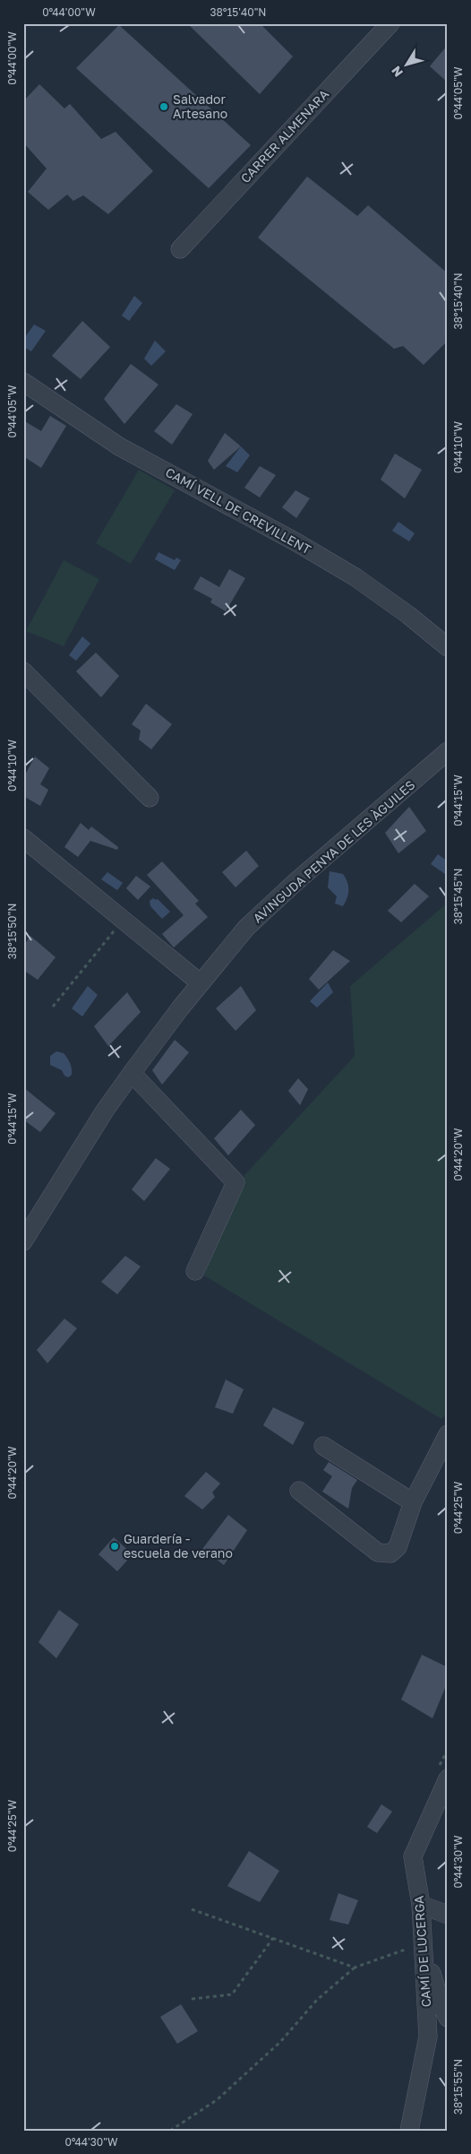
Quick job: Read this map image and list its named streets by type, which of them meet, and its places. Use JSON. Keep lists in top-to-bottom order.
{
  "streets": {
    "street": [
      "CARRER ALMENARA",
      "CAMÍ VELL DE CREVILLENT",
      "AVINGUDA PENYA DE LES ÀGUILES",
      "CAMÍ DE LUCERGA"
    ]
  },
  "places": ["Salvador Artesano", "Guardería - escuela de verano"],
  "north": "bottom left",
  "coordinates": [
    "0°44'00\"W",
    "38°15'40\"N",
    "0°44'05\"W",
    "0°44'10\"W",
    "0°44'15\"W",
    "38°15'45\"N",
    "38°15'50\"N",
    "0°44'20\"W",
    "0°44'25\"W",
    "0°44'30\"W",
    "38°15'55\"N"
  ]
}
